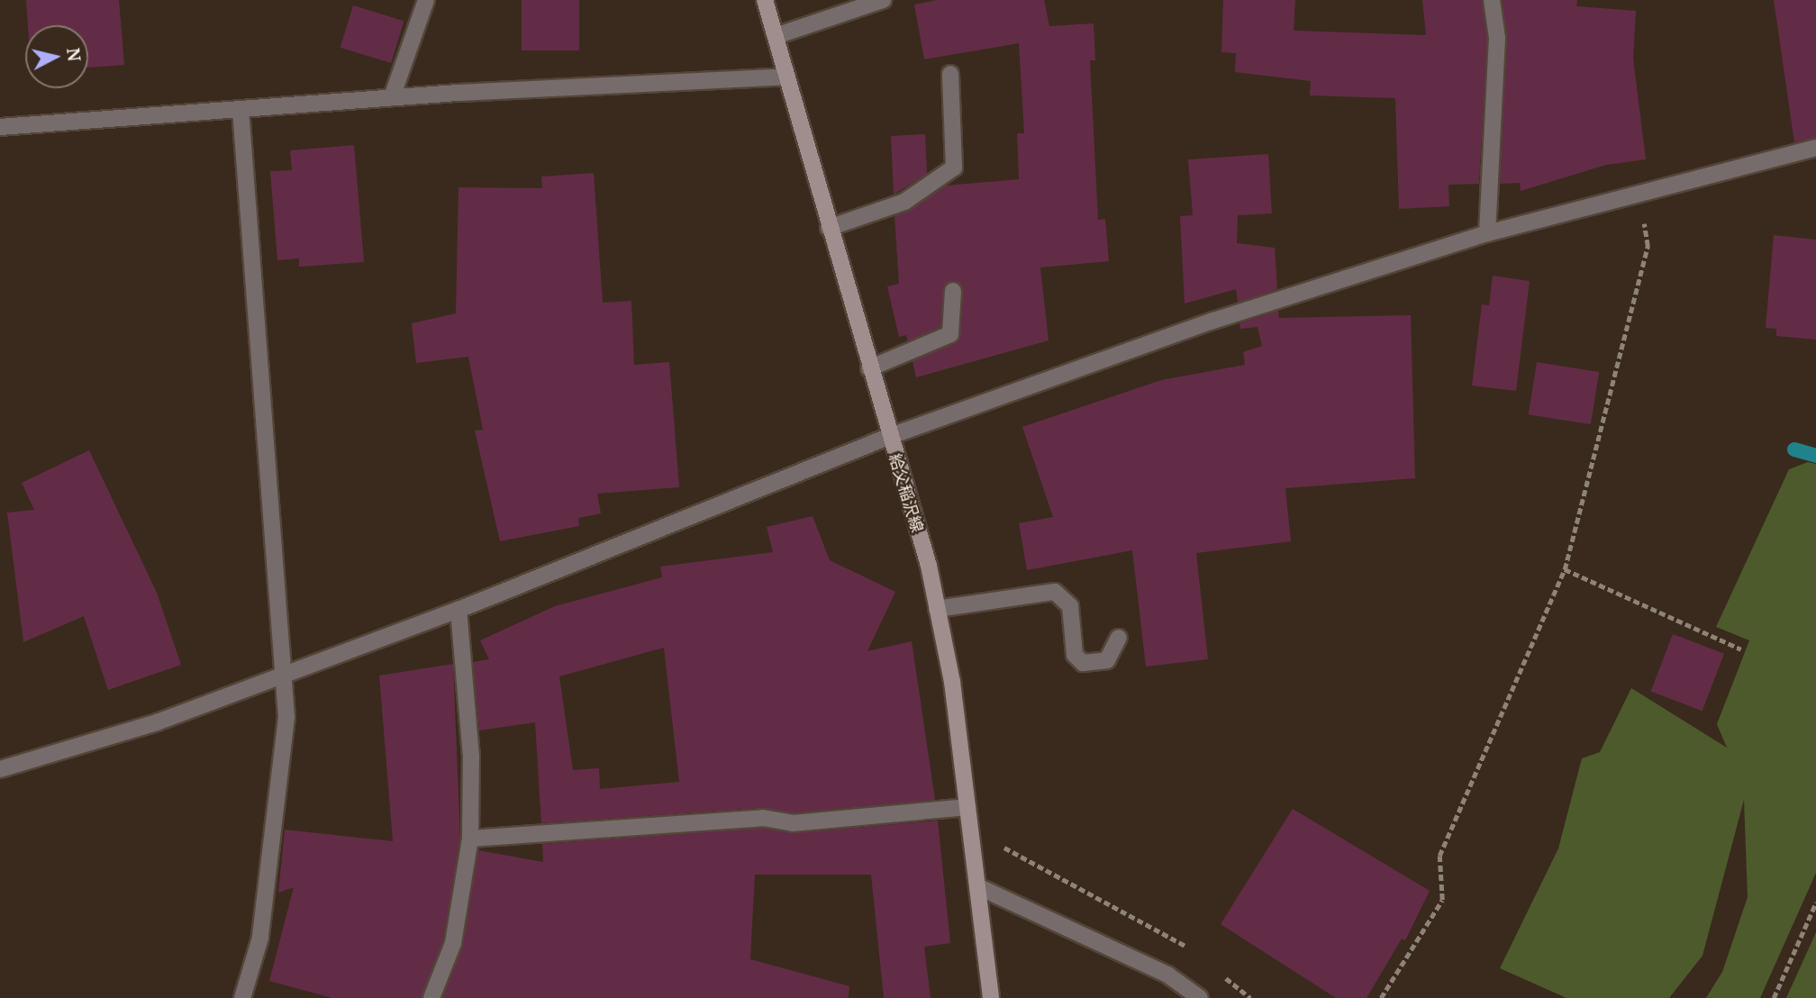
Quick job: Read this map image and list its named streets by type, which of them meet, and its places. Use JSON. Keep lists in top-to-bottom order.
{
  "streets": {
    "main road": ["給父稲沢線"]
  },
  "north": "right"
}
